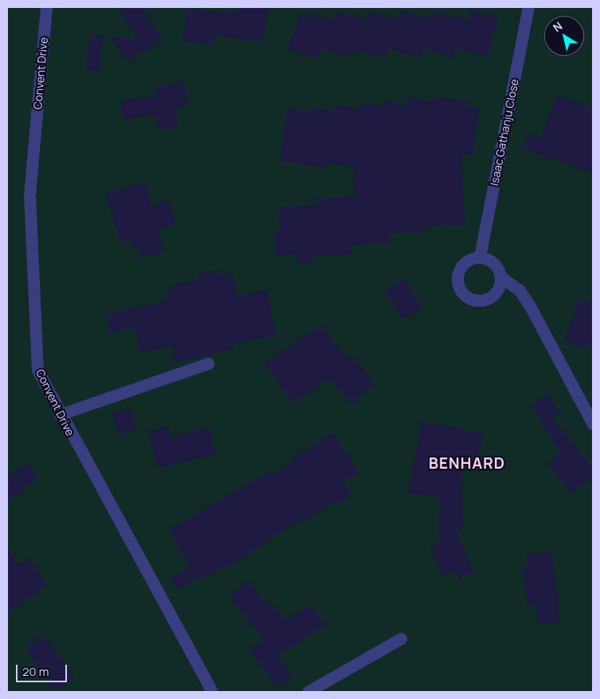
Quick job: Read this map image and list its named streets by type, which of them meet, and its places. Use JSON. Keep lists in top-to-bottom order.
{
  "streets": {
    "street": ["Convent Drive", "Isaac Gathanju Close"]
  },
  "districts": ["BENHARD"],
  "scale_bar": "20 m",
  "north": "top left"
}
